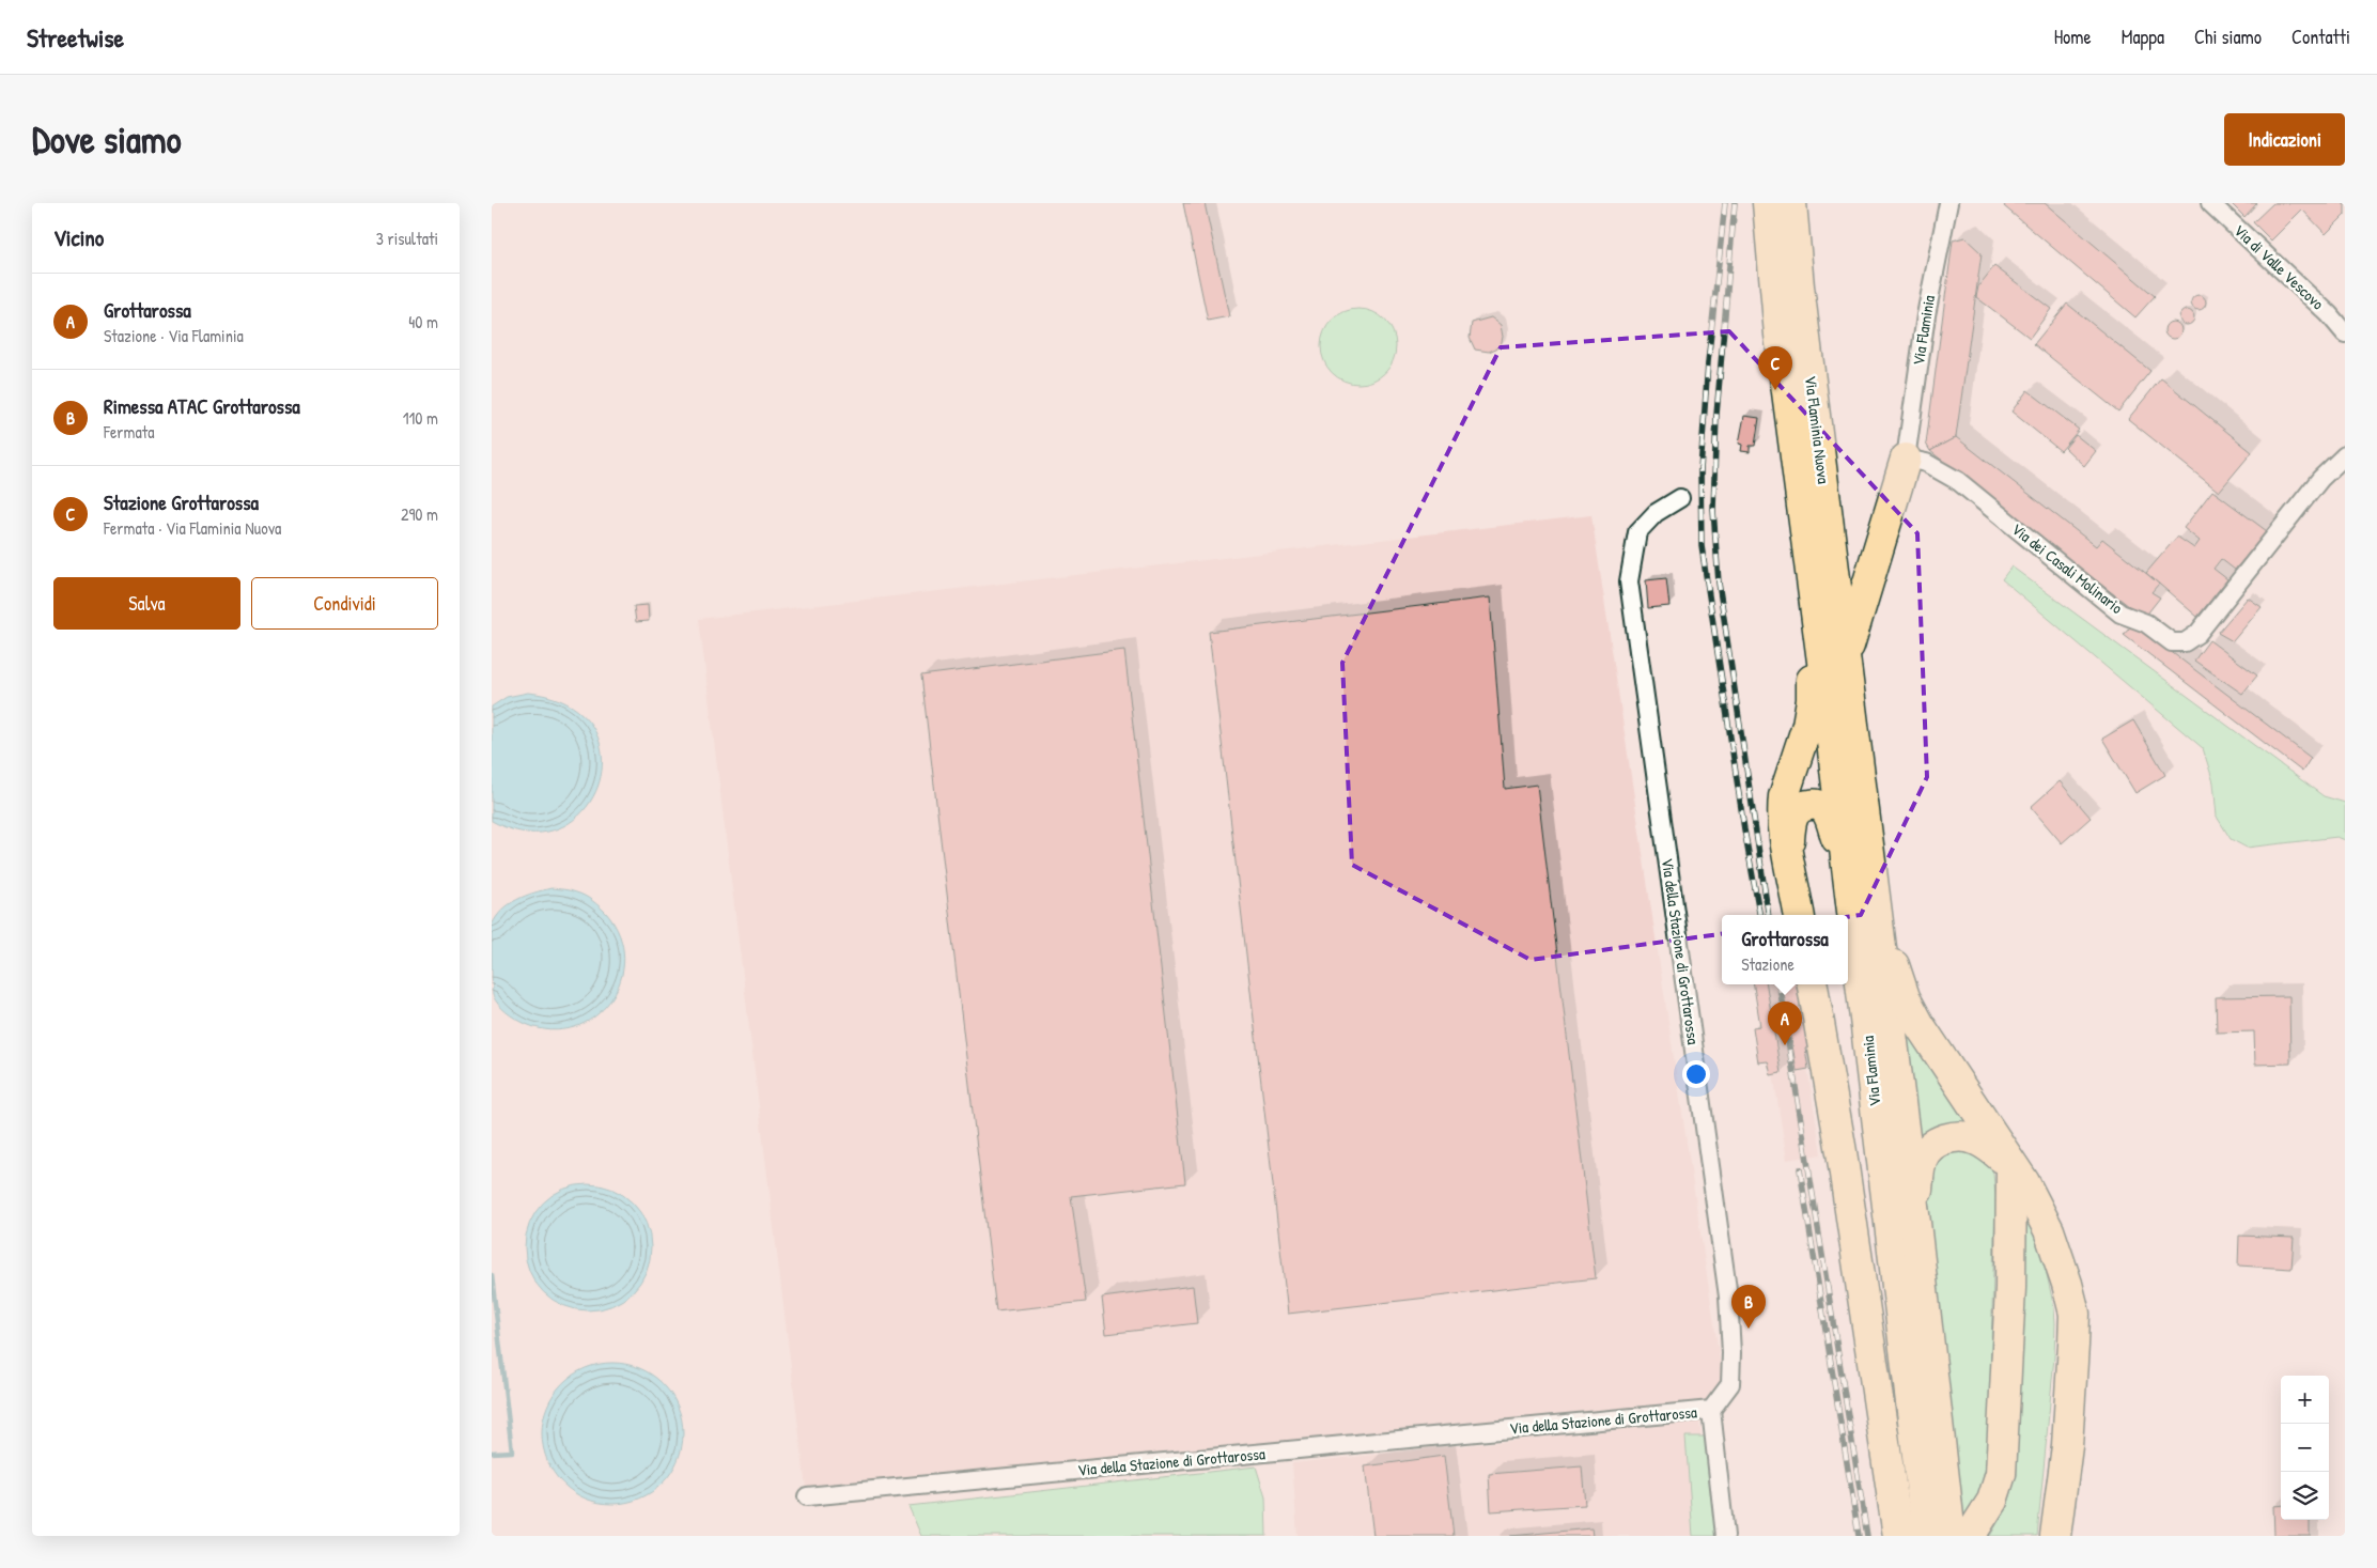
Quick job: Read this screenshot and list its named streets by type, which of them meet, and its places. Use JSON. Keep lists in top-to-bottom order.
{
  "streets": {
    "highway": ["Via Flaminia", "Via Flaminia Nuova"],
    "street": ["Via di Valle Vescovo", "Via dei Casali Molinario", "Via della Stazione di Grottarossa"]
  },
  "crossings": [
    ["Via Flaminia", "Via Flaminia Nuova"],
    ["Via Flaminia", "Via dei Casali Molinario"]
  ],
  "page": {
    "header": "Streetwise",
    "nav": [
      "Home",
      "Mappa",
      "Chi siamo",
      "Contatti"
    ],
    "buttons": [
      "Indicazioni",
      ["Salva", "Condividi"]
    ],
    "title": "Dove siamo",
    "heading": ["Vicino", "3 risultati"],
    "list": [
      {
        "mark": "A",
        "name": "Grottarossa",
        "note": "Stazione · Via Flaminia",
        "value": "40 m"
      },
      {
        "mark": "B",
        "name": "Rimessa ATAC Grottarossa",
        "note": "Fermata",
        "value": "110 m"
      },
      {
        "mark": "C",
        "name": "Stazione Grottarossa",
        "note": "Fermata · Via Flaminia Nuova",
        "value": "290 m"
      }
    ],
    "pins": ["C", "A", "B"],
    "popup": ["Grottarossa", "Stazione"],
    "map_buttons": ["+", "−"]
  }
}
